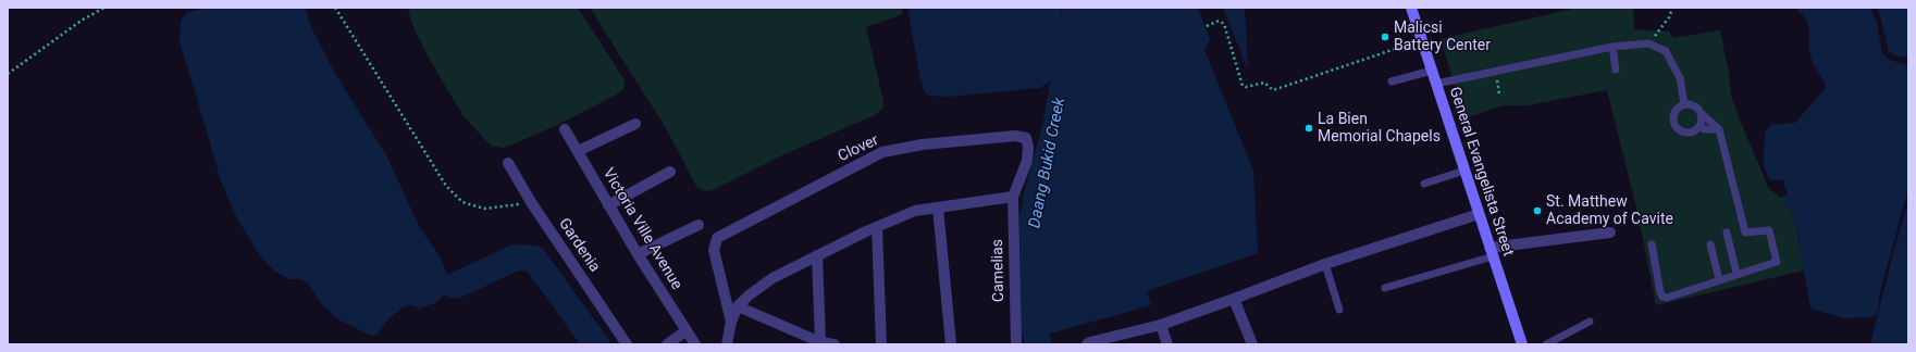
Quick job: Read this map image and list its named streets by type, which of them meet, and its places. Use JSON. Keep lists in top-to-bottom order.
{
  "streets": {
    "main road": ["General Evangelista Street"],
    "street": [
      "Clover",
      "Victoria Ville Avenue",
      "Gardenia",
      "Camelias"
    ]
  },
  "crossings": [
    ["Clover", "Camelias"]
  ],
  "water": ["Daang Bukid Creek"],
  "places": ["Malicsi Battery Center", "La Bien Memorial Chapels", "St. Matthew Academy of Cavite"]
}
